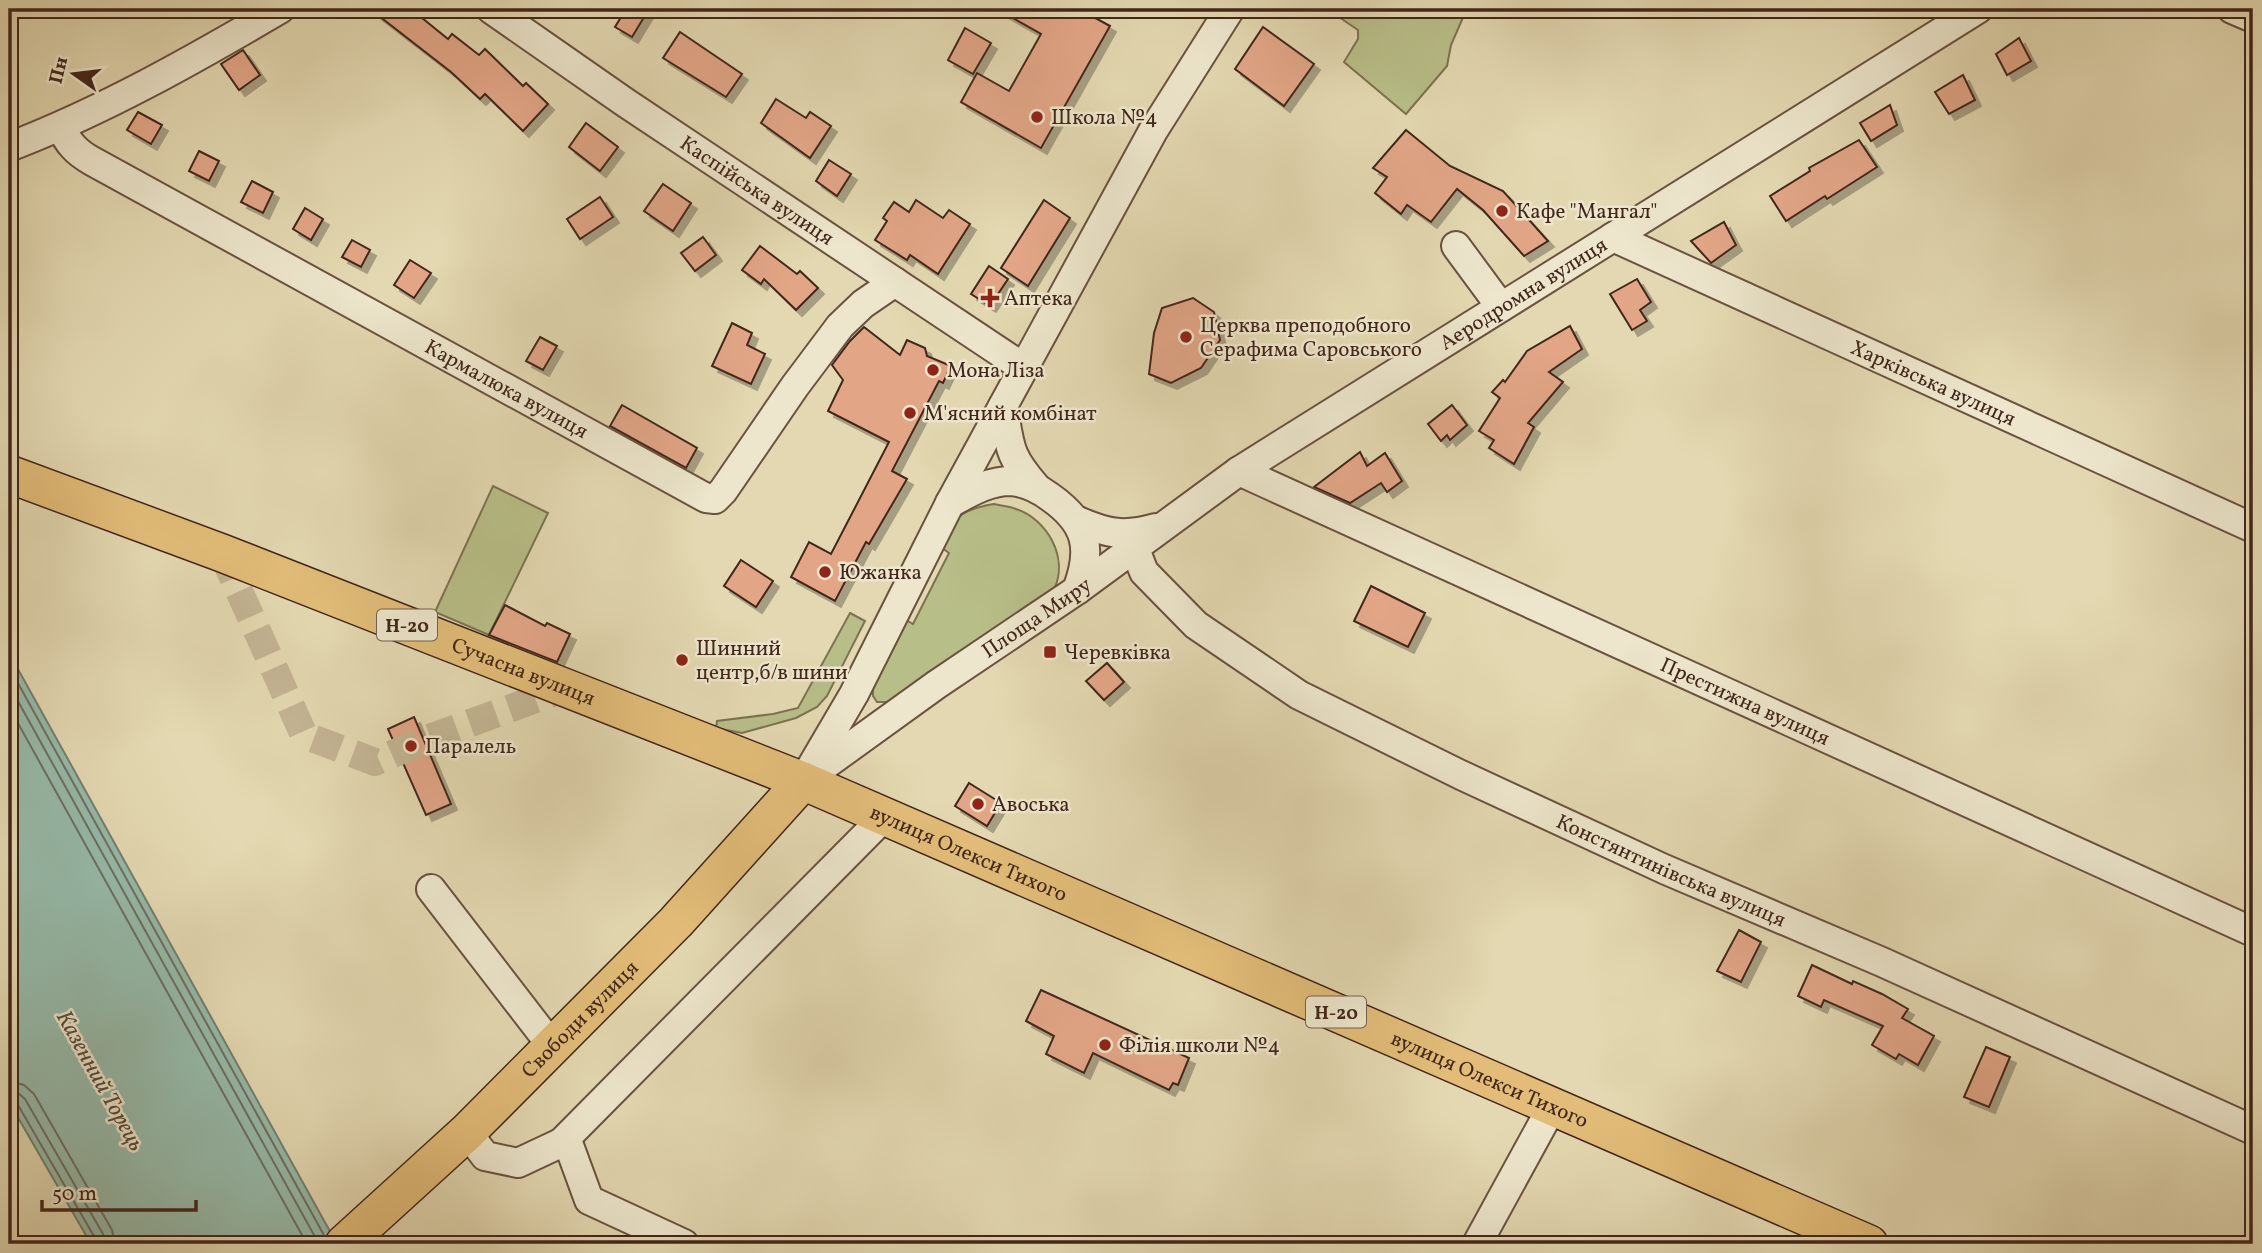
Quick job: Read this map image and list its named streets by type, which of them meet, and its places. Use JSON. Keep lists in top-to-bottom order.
{
  "streets": {
    "main road": [
      "Н-20",
      "Сучасна вулиця",
      "вулиця Олекси Тихого",
      "Свободи вулиця"
    ],
    "street": [
      "Каспійська вулиця",
      "Аеродромна вулиця",
      "Харківська вулиця",
      "Кармалюка вулиця",
      "Площа Миру",
      "Престижна вулиця",
      "Констянтинівська вулиця"
    ]
  },
  "crossings": [
    ["Каспійська вулиця", "Кармалюка вулиця"],
    ["Аеродромна вулиця", "Харківська вулиця"],
    ["Аеродромна вулиця", "Площа Миру"],
    ["Аеродромна вулиця", "Престижна вулиця"],
    ["Аеродромна вулиця", "Констянтинівська вулиця"],
    ["Площа Миру", "Сучасна вулиця"],
    ["Площа Миру", "вулиця Олекси Тихого"],
    ["Площа Миру", "Свободи вулиця"],
    ["Сучасна вулиця", "вулиця Олекси Тихого"],
    ["Сучасна вулиця", "Свободи вулиця"],
    ["вулиця Олекси Тихого", "Свободи вулиця"]
  ],
  "water": ["Казенний Торець"],
  "places": {
    "other": [
      "Школа №4",
      "Кафе \"Мангал\"",
      "Церква преподобного Серафима Саровського",
      "Мона Ліза",
      "М'ясний комбінат",
      "Южанка",
      "Шинний центр,б/в шини",
      "Паралель",
      "Авоська",
      "Філія школи №4"
    ],
    "health": ["Аптека"],
    "transit": ["Черевківка"]
  },
  "scale_bar": "50 m",
  "north": "left"
}
